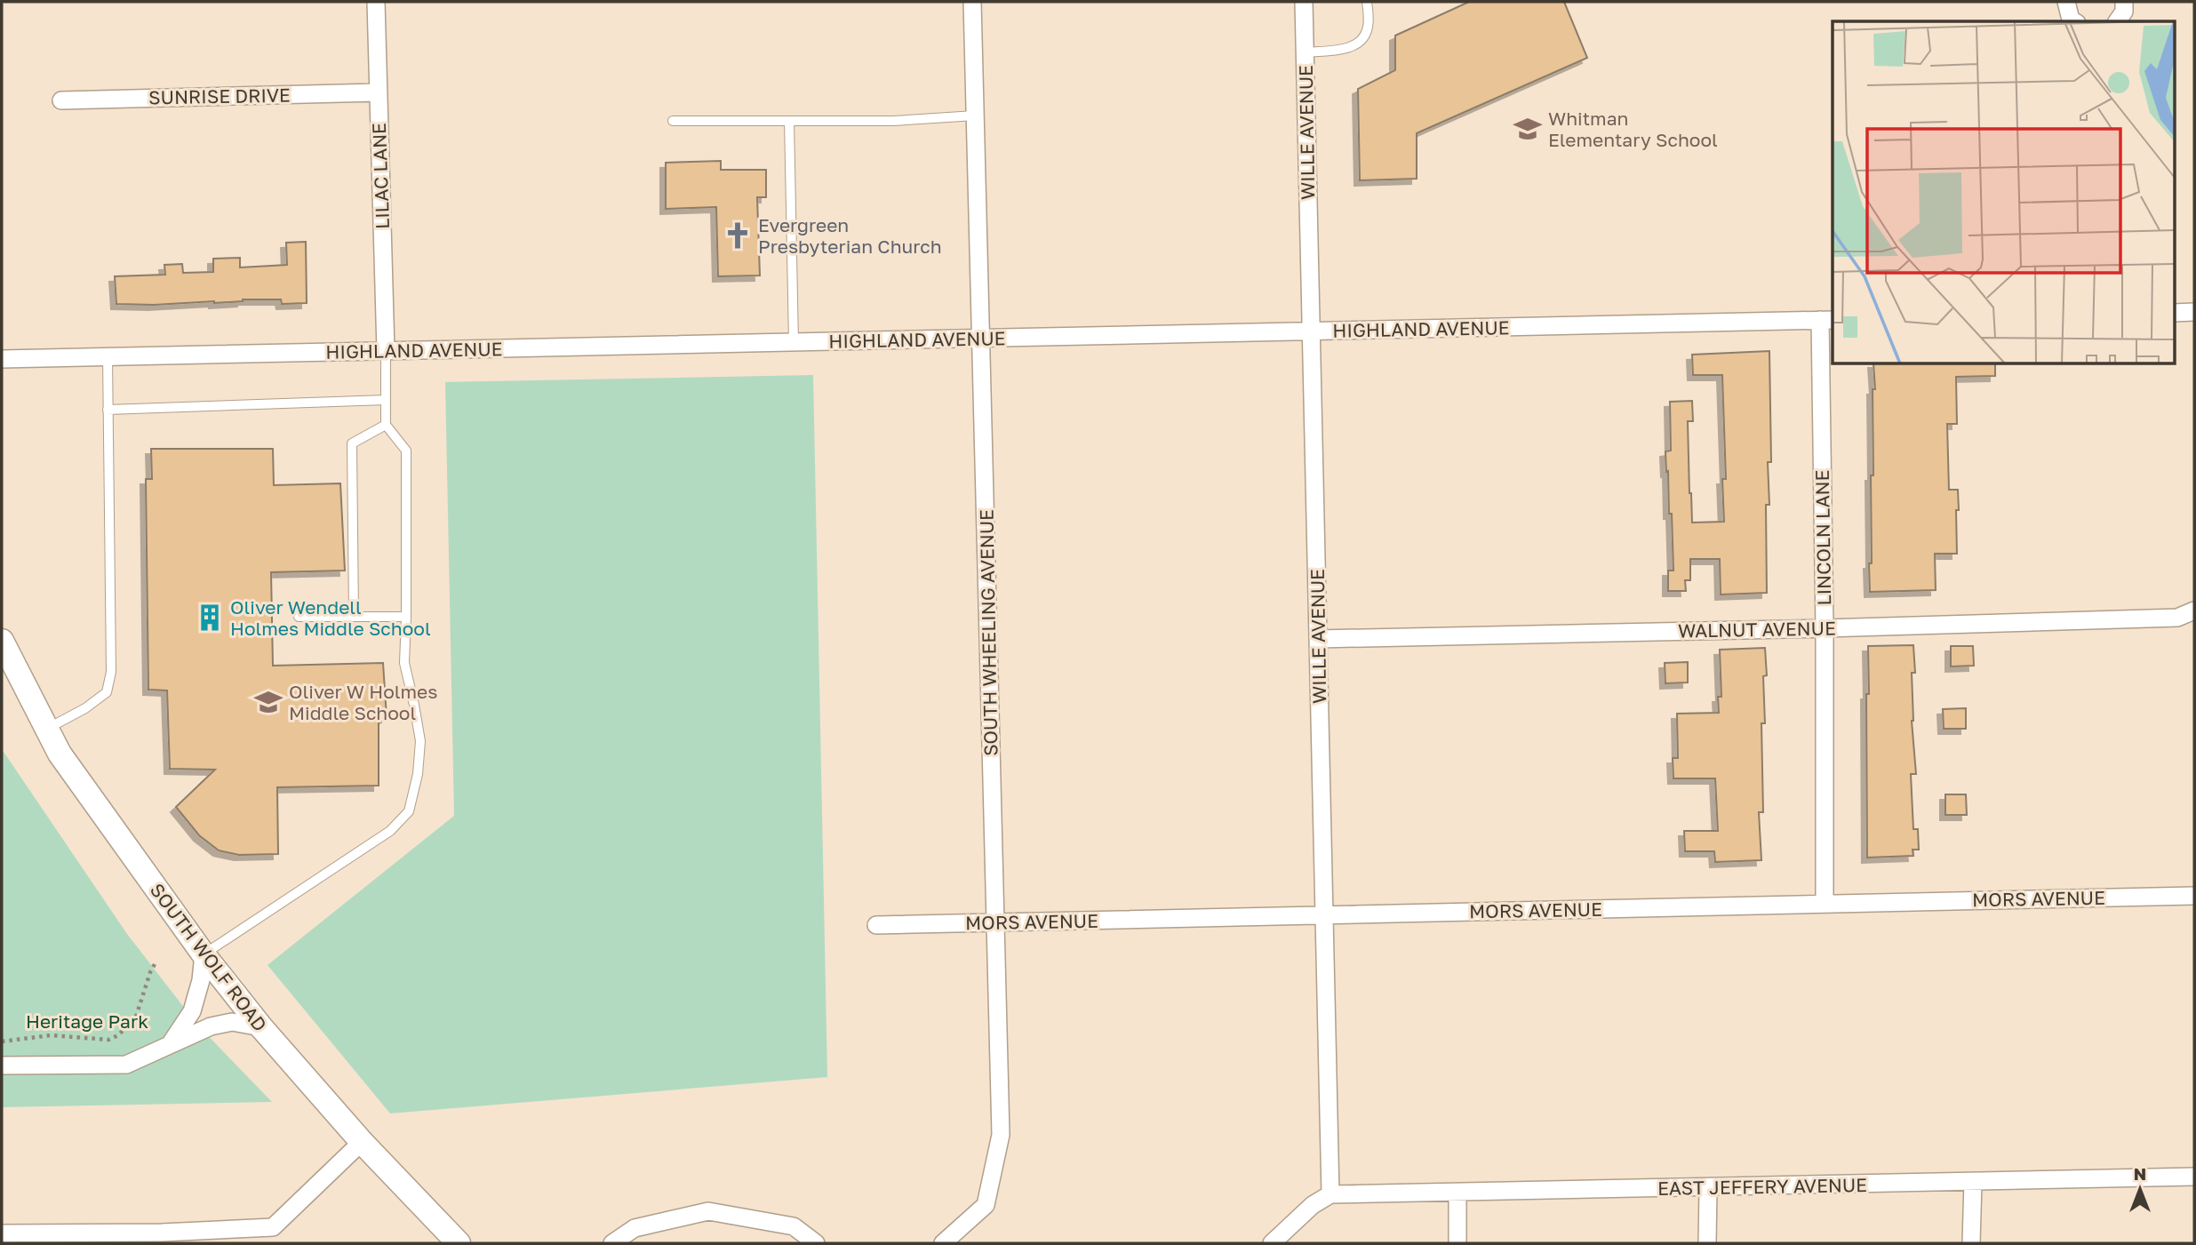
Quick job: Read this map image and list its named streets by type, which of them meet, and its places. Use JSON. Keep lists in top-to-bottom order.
{
  "streets": {
    "main road": ["SOUTH WOLF ROAD"],
    "street": [
      "SUNRISE DRIVE",
      "WILLE AVENUE",
      "LILAC LANE",
      "HIGHLAND AVENUE",
      "LINCOLN LANE",
      "WALNUT AVENUE",
      "SOUTH WHEELING AVENUE",
      "MORS AVENUE",
      "EAST JEFFERY AVENUE"
    ]
  },
  "crossings": [
    ["SUNRISE DRIVE", "LILAC LANE"],
    ["WILLE AVENUE", "HIGHLAND AVENUE"],
    ["WILLE AVENUE", "WALNUT AVENUE"],
    ["WILLE AVENUE", "MORS AVENUE"],
    ["WILLE AVENUE", "EAST JEFFERY AVENUE"],
    ["LILAC LANE", "HIGHLAND AVENUE"],
    ["HIGHLAND AVENUE", "LINCOLN LANE"],
    ["HIGHLAND AVENUE", "SOUTH WHEELING AVENUE"],
    ["LINCOLN LANE", "WALNUT AVENUE"],
    ["LINCOLN LANE", "MORS AVENUE"],
    ["SOUTH WHEELING AVENUE", "MORS AVENUE"]
  ],
  "parks": ["Heritage Park"],
  "places": {
    "school or university": ["Whitman Elementary School", "Oliver W Holmes Middle School"],
    "church": ["Evergreen Presbyterian Church"],
    "building": ["Oliver Wendell Holmes Middle School"]
  },
  "north": "top"
}
